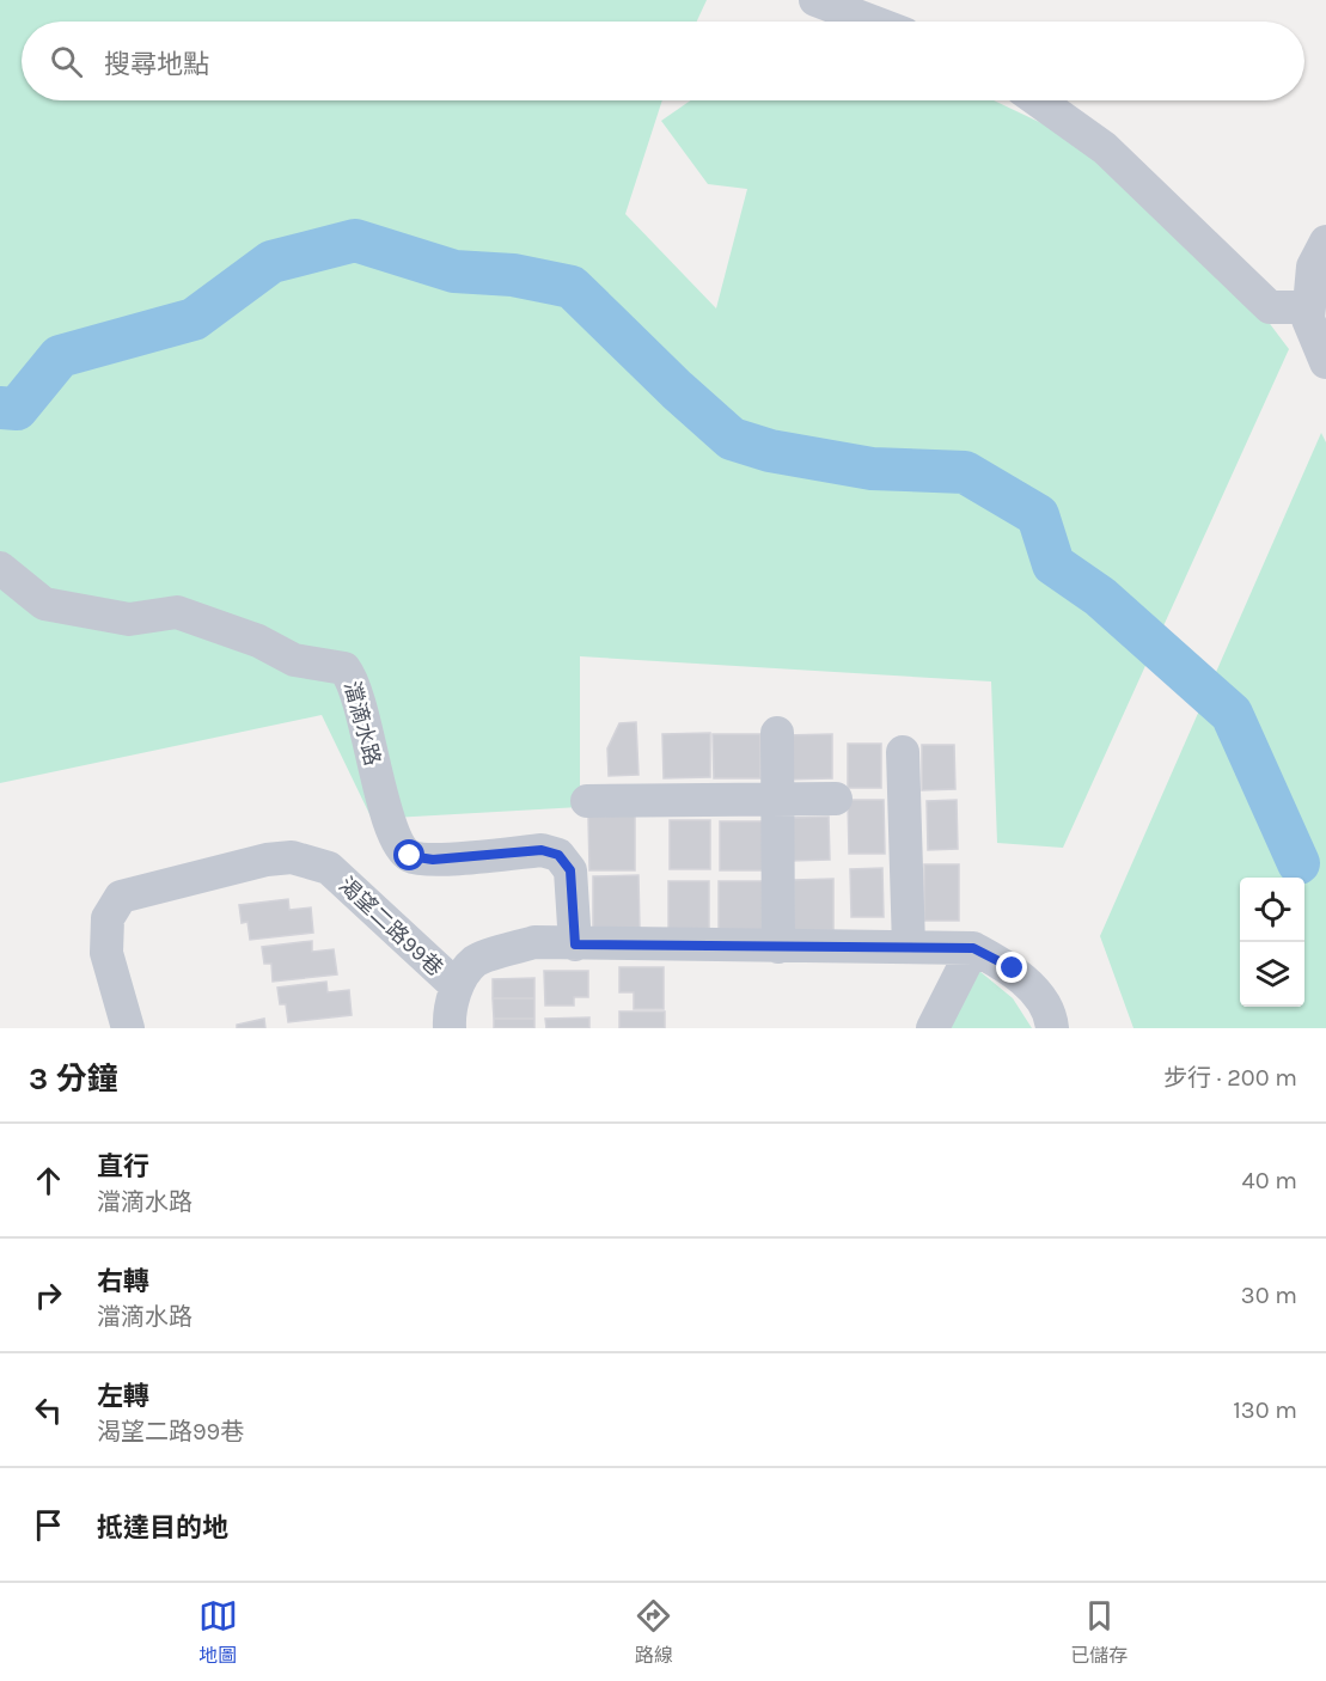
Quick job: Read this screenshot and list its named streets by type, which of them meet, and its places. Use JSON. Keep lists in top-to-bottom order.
{
  "streets": {
    "street": ["澢滴水路", "渴望二路99巷"]
  },
  "crossings": [
    ["澢滴水路", "渴望二路99巷"]
  ],
  "page": {
    "search": "搜尋地點",
    "heading": ["3 分鐘", "步行 · 200 m"],
    "list": [
      ["直行", "澢滴水路", "40 m"],
      ["右轉", "澢滴水路", "30 m"],
      ["左轉", "渴望二路99巷", "130 m"],
      "抵達目的地"
    ],
    "nav": ["地圖", "路線", "已儲存"]
  }
}
